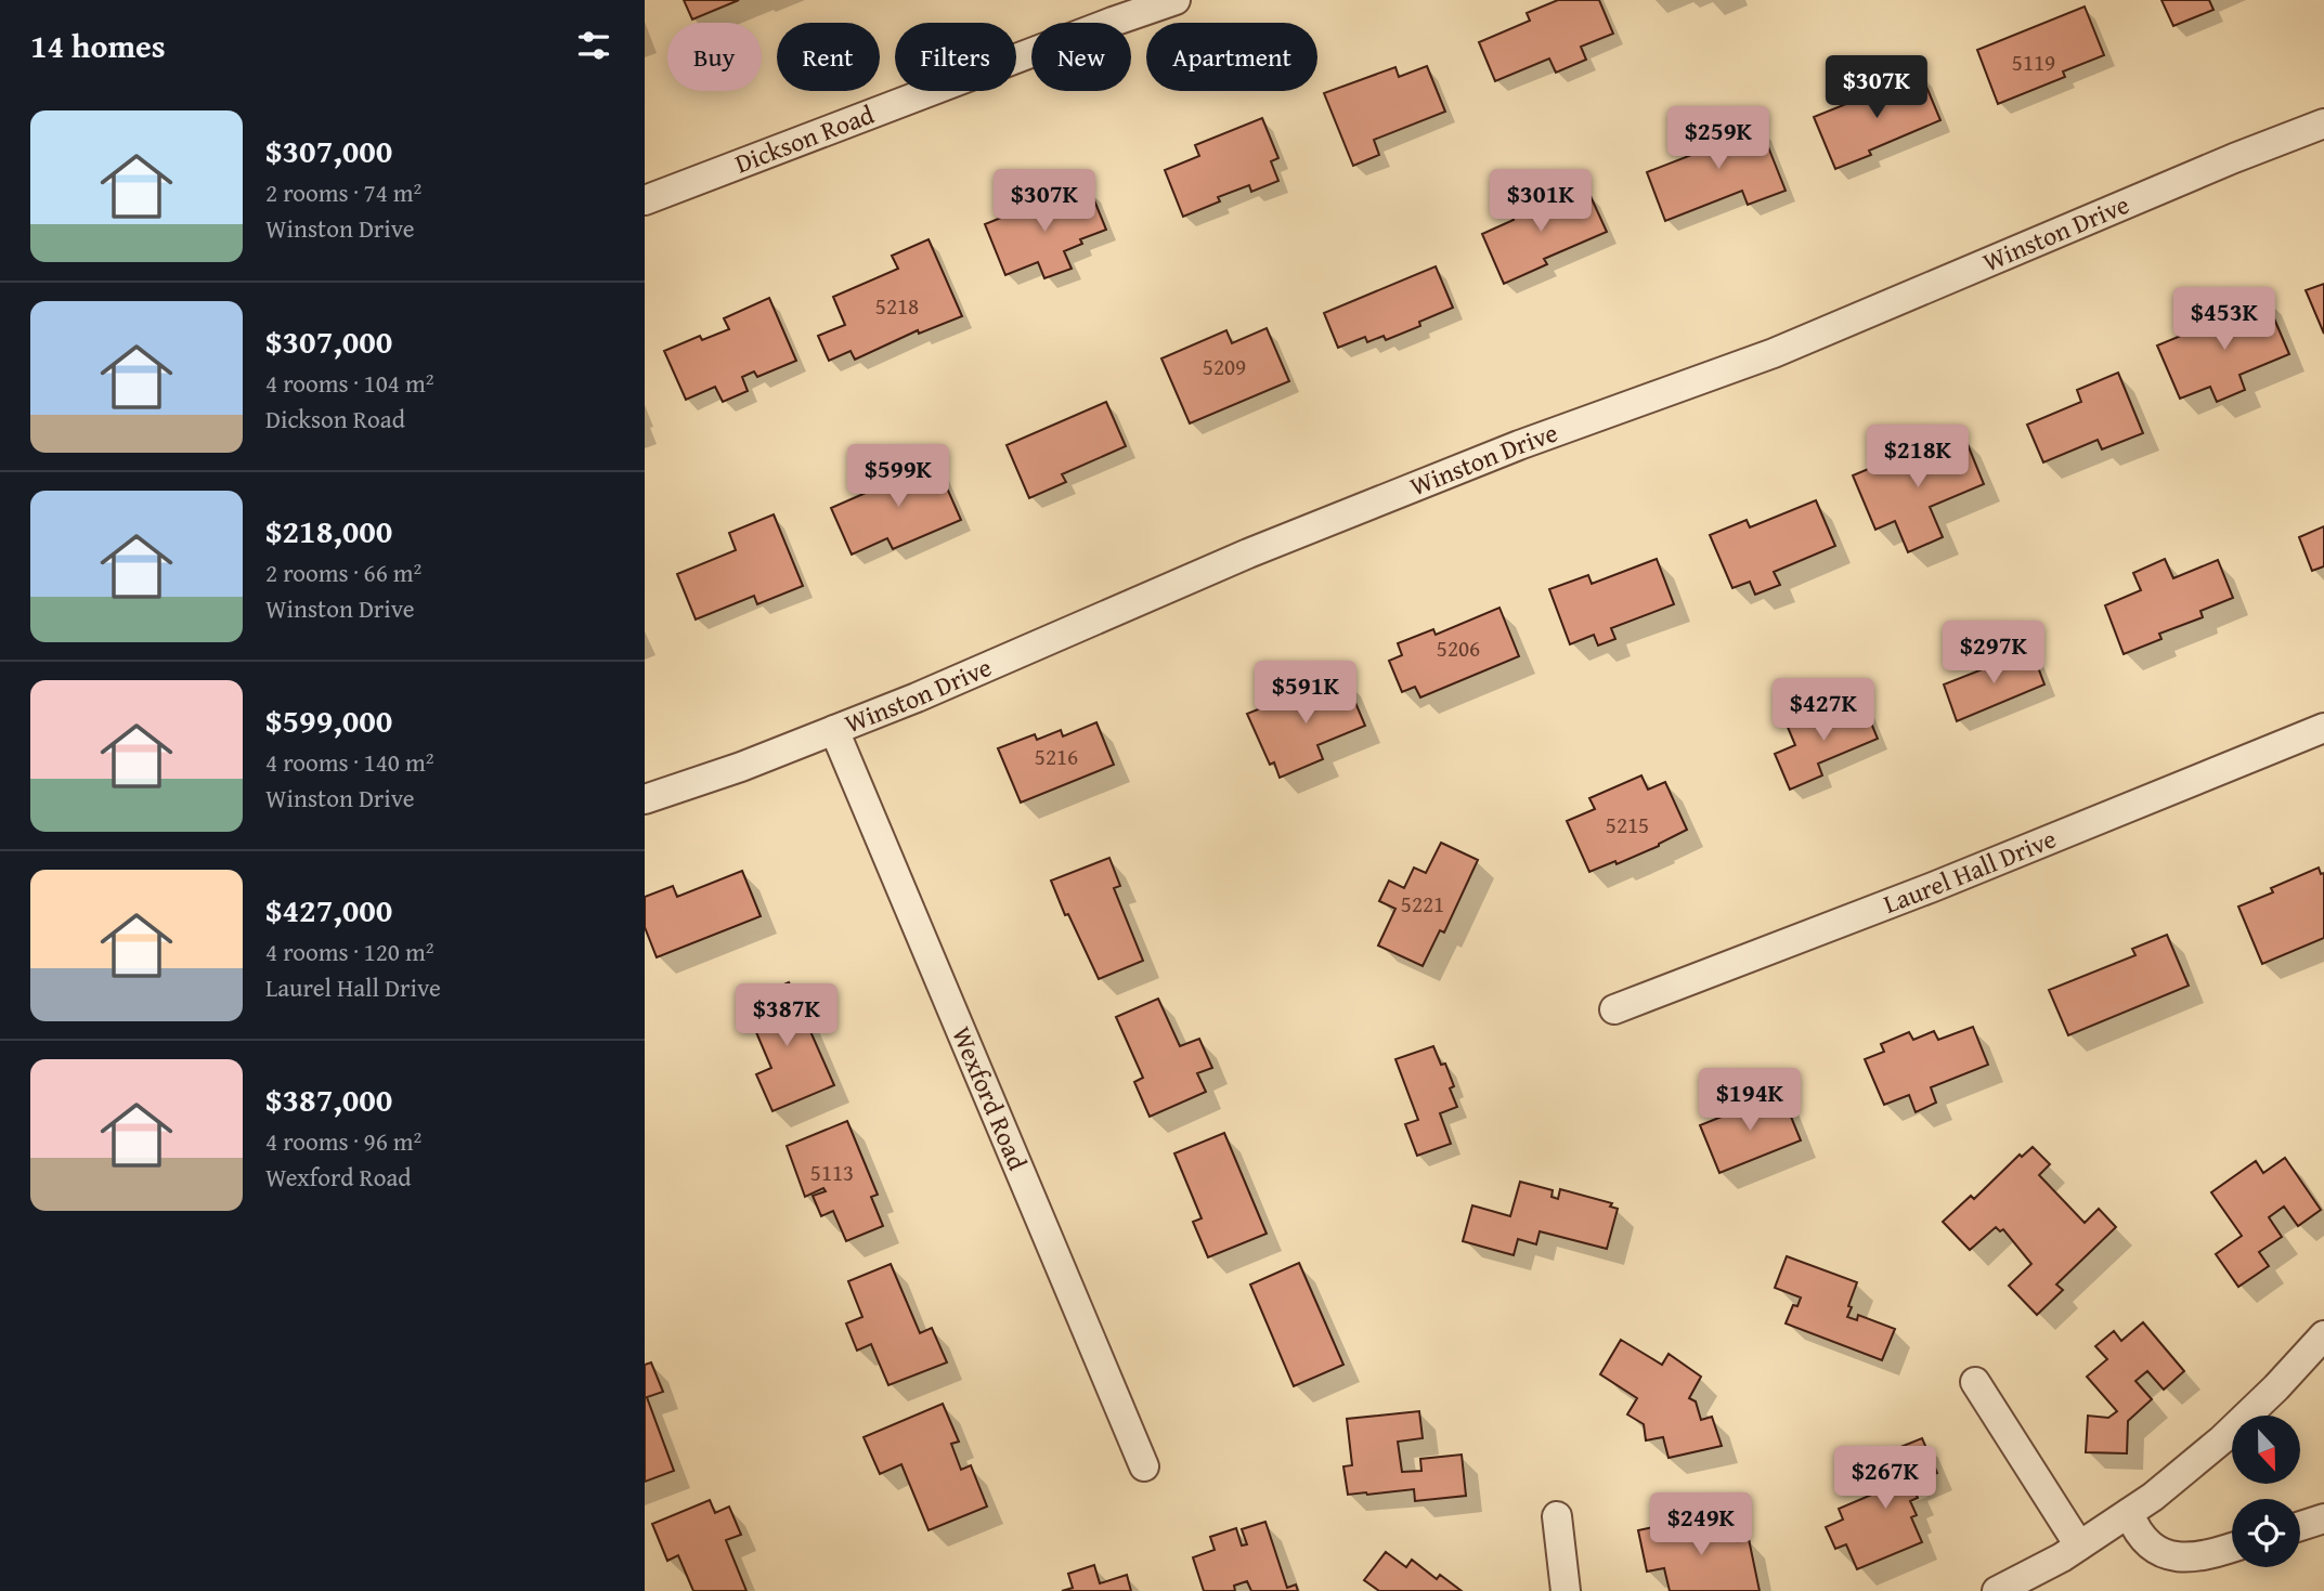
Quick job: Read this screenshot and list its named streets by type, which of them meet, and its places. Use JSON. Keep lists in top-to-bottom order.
{
  "streets": {
    "street": [
      "Dickson Road",
      "Winston Drive",
      "Laurel Hall Drive",
      "Wexford Road"
    ]
  },
  "crossings": [
    ["Winston Drive", "Wexford Road"]
  ],
  "house_numbers": [
    "5119",
    "5218",
    "5209",
    "5206",
    "5216",
    "5215",
    "5221",
    "5113"
  ],
  "north": "bottom",
  "page": {
    "heading": "14 homes",
    "chip": [
      "Buy",
      "Rent",
      "Filters",
      "New",
      "Apartment"
    ],
    "price": [
      "$307K",
      "$259K",
      "$307K",
      "$301K",
      "$453K",
      "$218K",
      "$599K",
      "$297K",
      "$591K",
      "$427K",
      "$387K",
      "$194K",
      "$267K",
      "$249K"
    ],
    "list": [
      {
        "name": "$307,000",
        "note": "2 rooms · 74 m² · Winston Drive"
      },
      {
        "name": "$307,000",
        "note": "4 rooms · 104 m² · Dickson Road"
      },
      {
        "name": "$218,000",
        "note": "2 rooms · 66 m² · Winston Drive"
      },
      {
        "name": "$599,000",
        "note": "4 rooms · 140 m² · Winston Drive"
      },
      {
        "name": "$427,000",
        "note": "4 rooms · 120 m² · Laurel Hall Drive"
      },
      {
        "name": "$387,000",
        "note": "4 rooms · 96 m² · Wexford Road"
      }
    ]
  }
}
